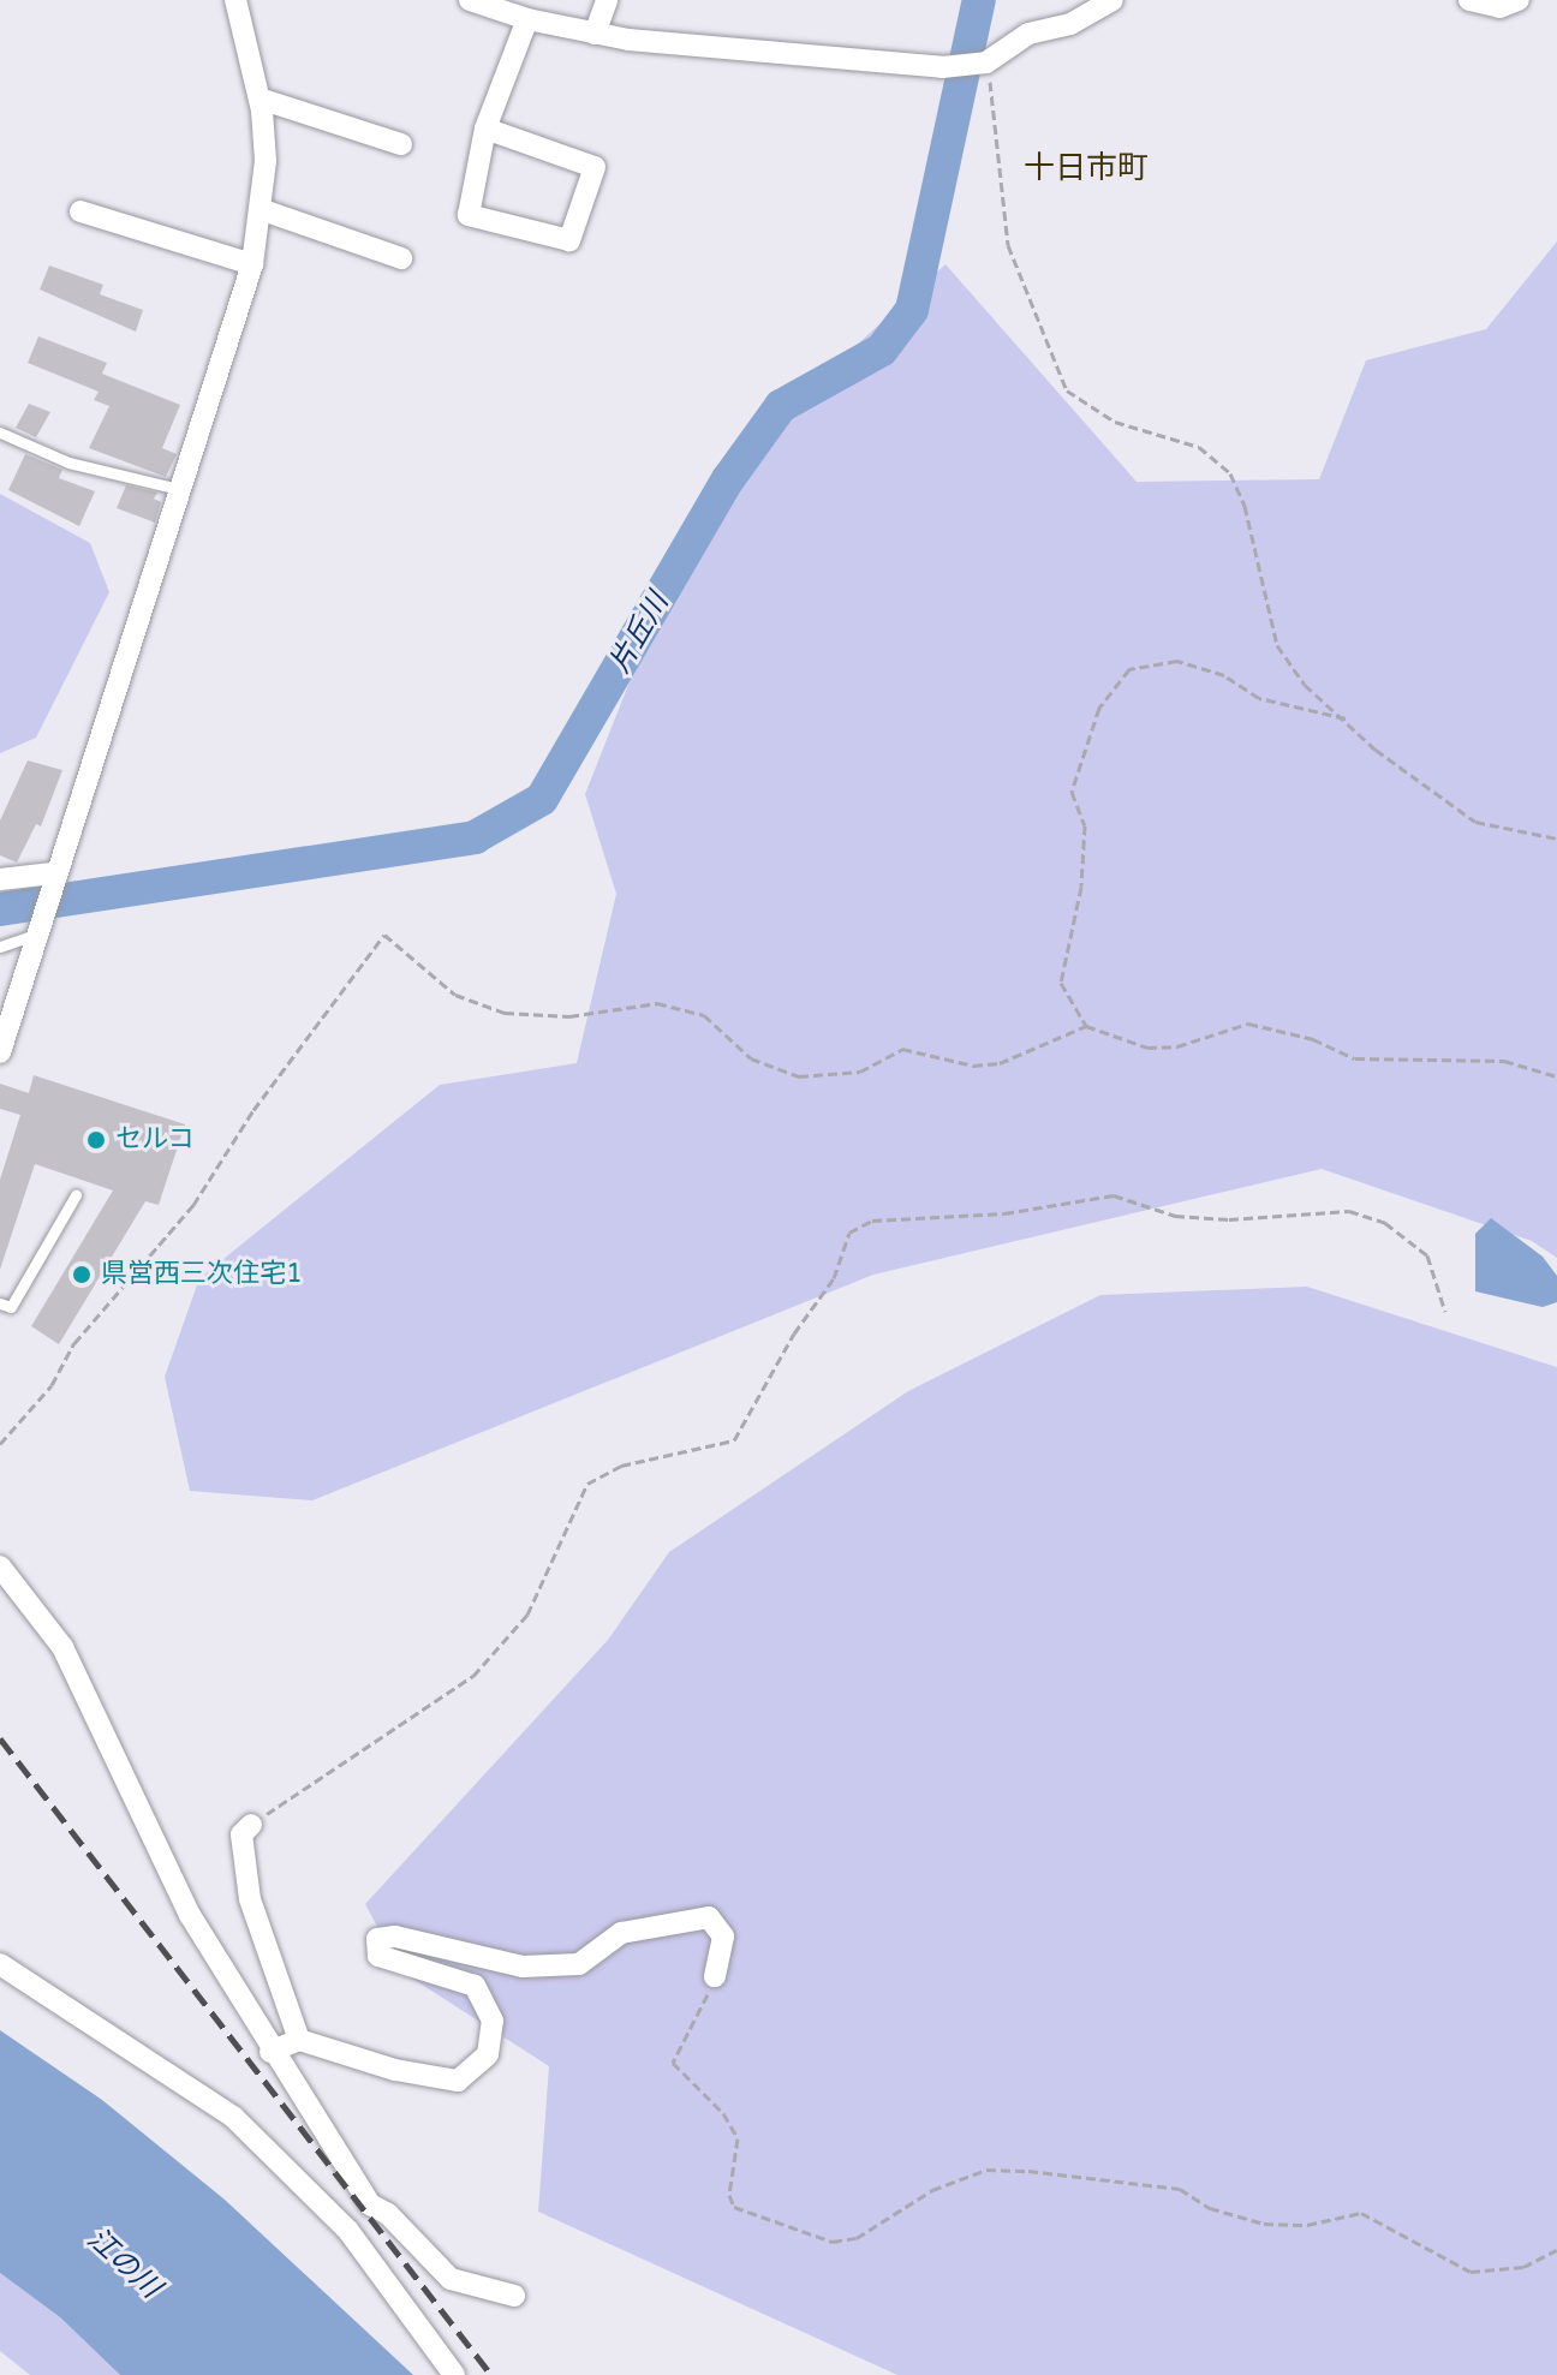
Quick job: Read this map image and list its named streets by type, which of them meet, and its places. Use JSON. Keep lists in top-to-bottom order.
{
  "districts": ["十日市町"],
  "water": ["片丘川", "江の川"],
  "places": ["セルコ", "県営西三次住宅1"]
}
